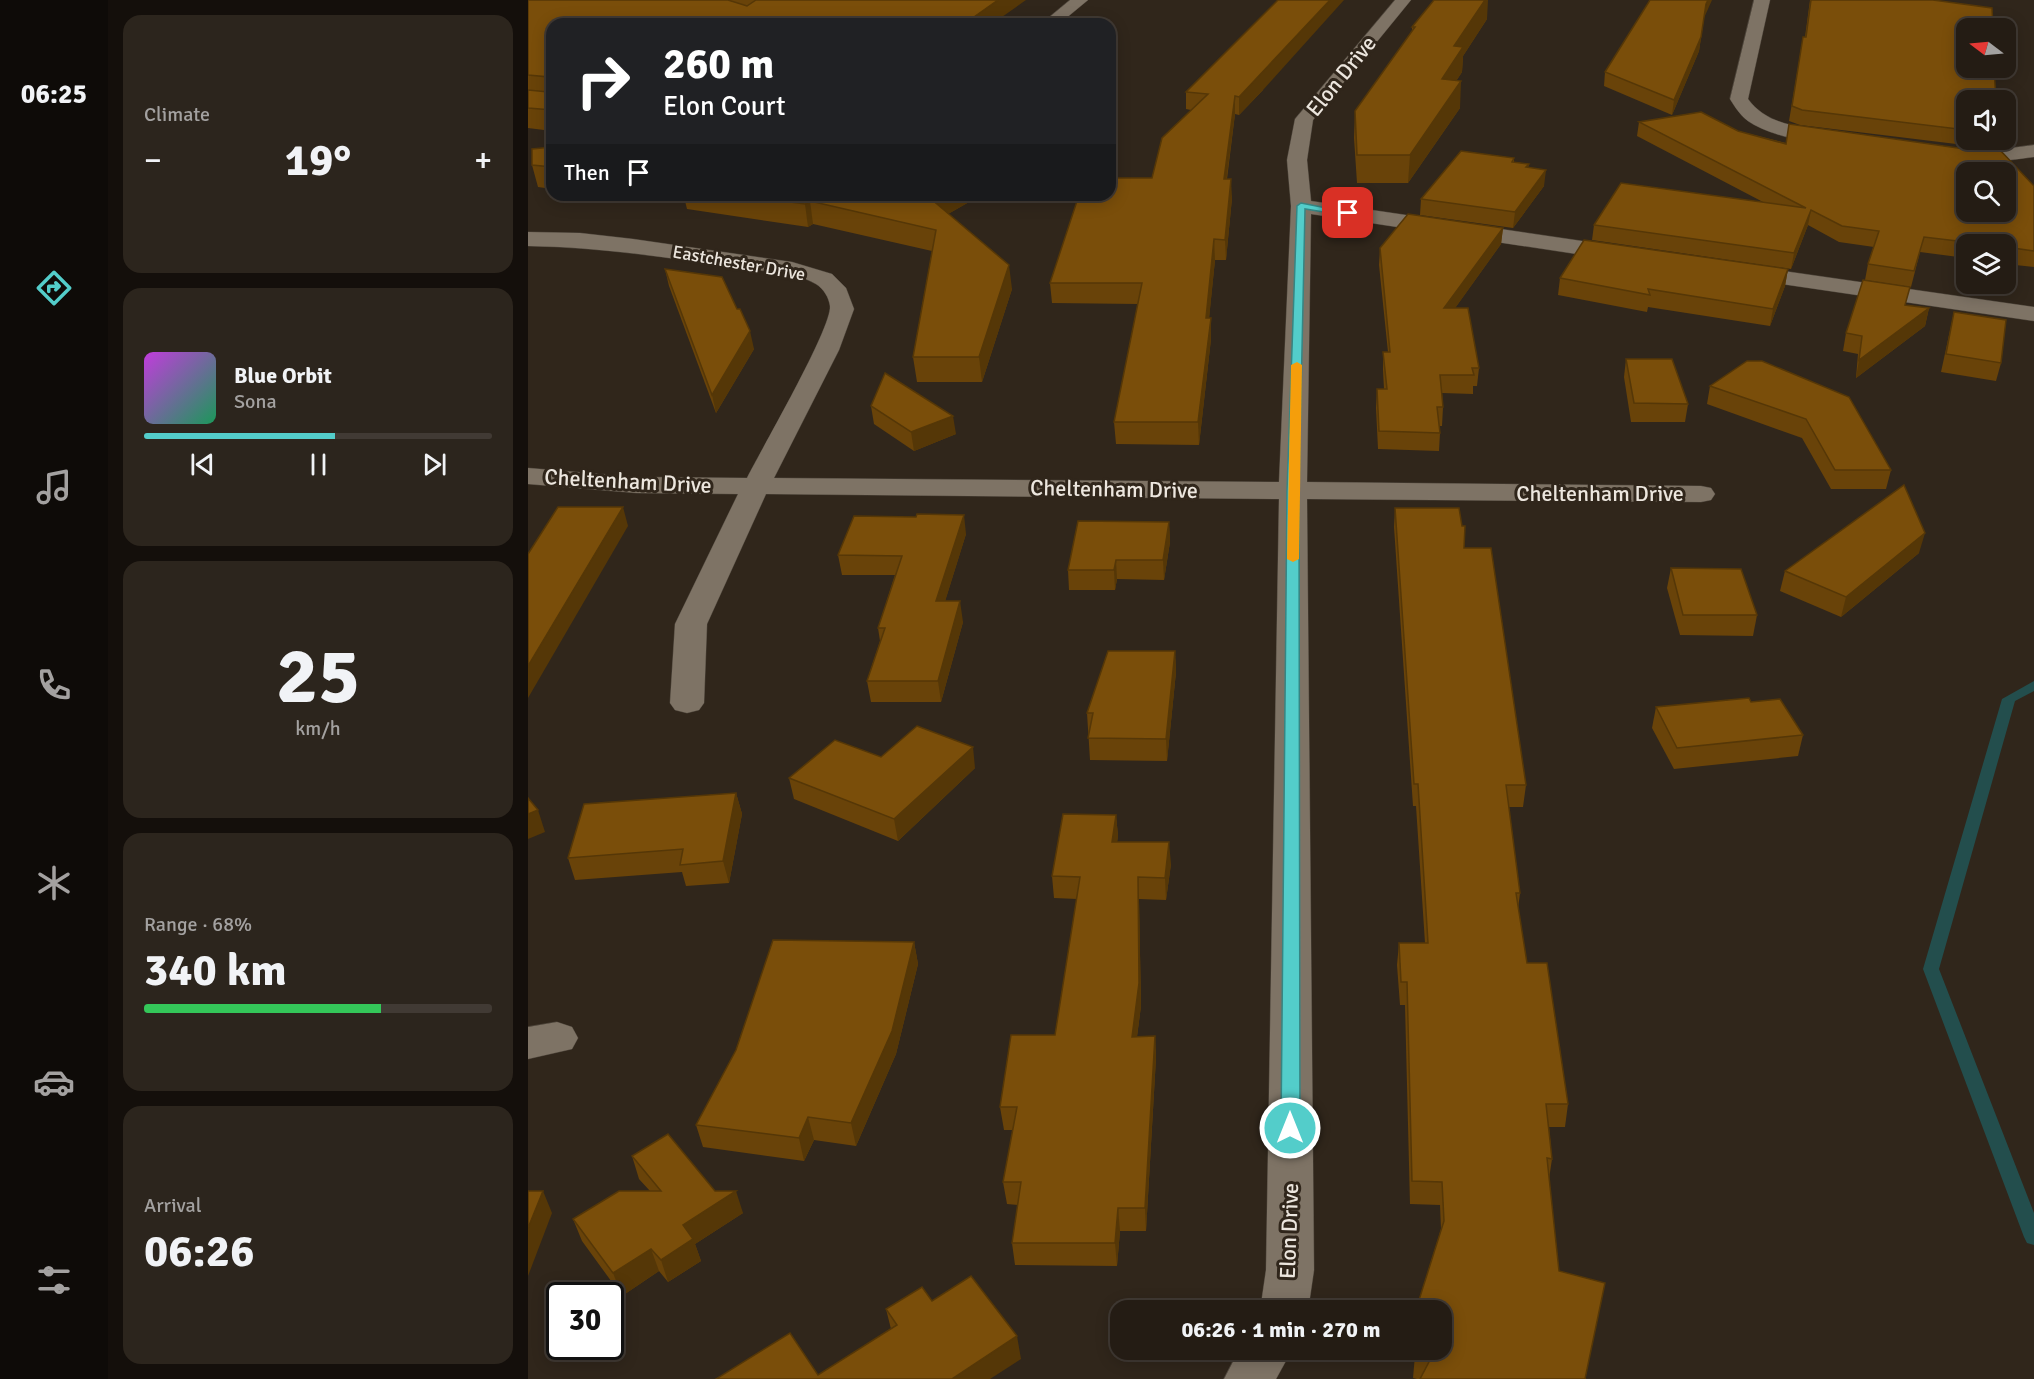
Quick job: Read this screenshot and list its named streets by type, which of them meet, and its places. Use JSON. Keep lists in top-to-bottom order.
{
  "streets": {
    "street": ["Elon Drive", "Eastchester Drive", "Cheltenham Drive"]
  },
  "crossings": [
    ["Elon Drive", "Cheltenham Drive"],
    ["Eastchester Drive", "Cheltenham Drive"]
  ],
  "north": "left",
  "page": {
    "tabs": "06:25",
    "tile": [
      "Climate",
      ["25", "km/h"],
      ["Range · 68%", "340 km"],
      ["Arrival", "06:26"]
    ],
    "turn": ["260 m", "Elon Court"],
    "heat": ["−", "19°", "+"],
    "then": "Then",
    "song": ["Blue Orbit", "Sona"],
    "limit": "30",
    "trip": "06:26 · 1 min · 270 m"
  }
}
